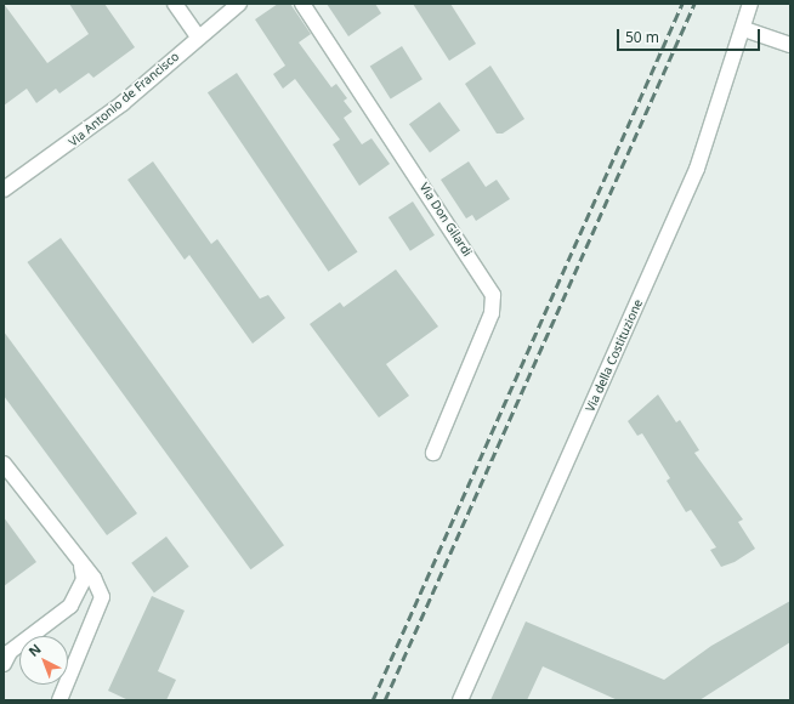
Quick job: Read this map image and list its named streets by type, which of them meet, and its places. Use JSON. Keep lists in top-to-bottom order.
{
  "streets": {
    "street": ["Via Antonio de Francisco", "Via Don Gilardi", "Via della Costituzione"]
  },
  "scale_bar": "50 m",
  "north": "top left"
}
